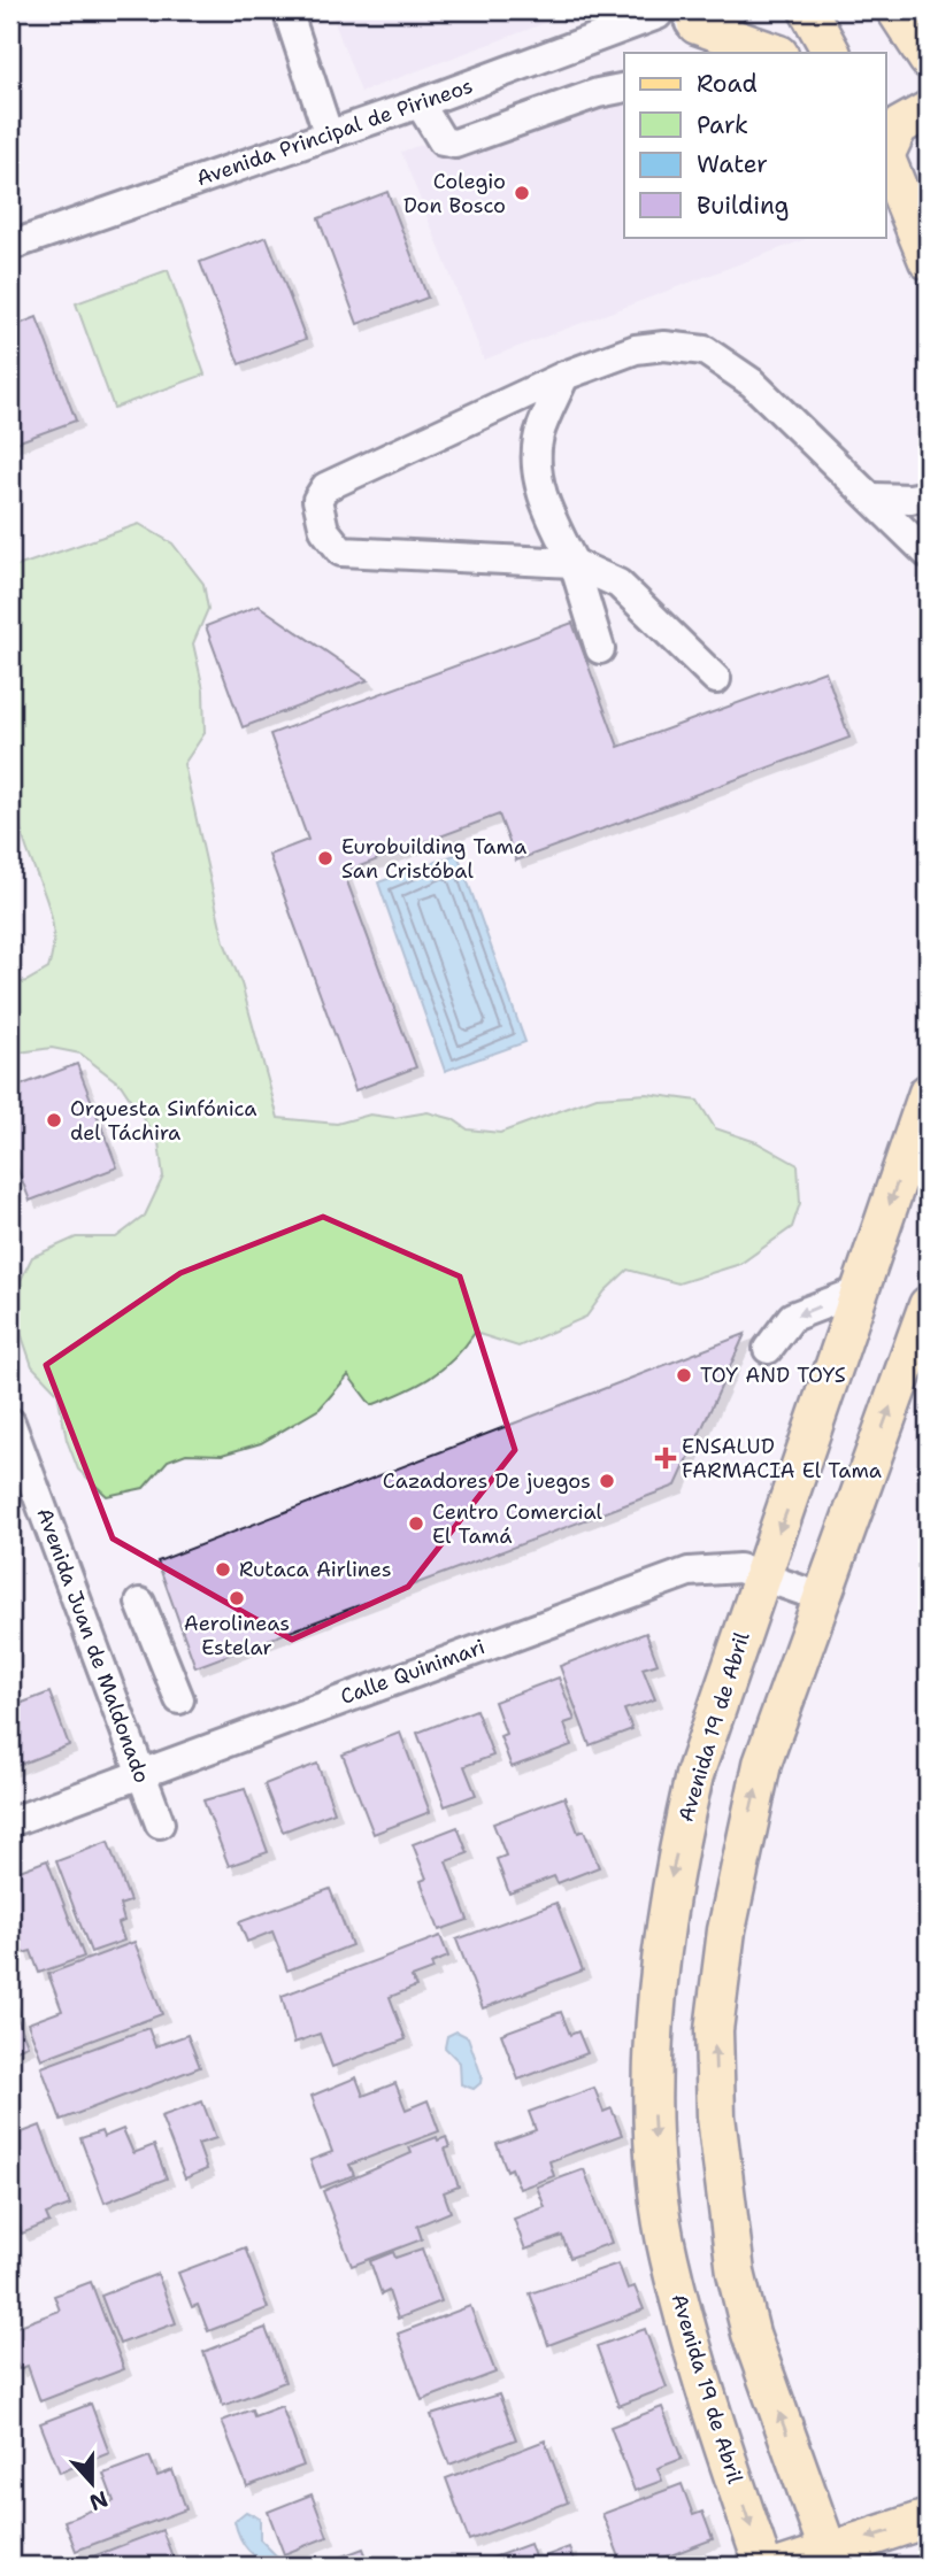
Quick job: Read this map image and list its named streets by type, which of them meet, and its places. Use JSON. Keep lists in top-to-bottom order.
{
  "streets": {
    "main road": ["Avenida 19 de Abril"],
    "street": ["Avenida Principal de Pirineos", "Avenida Juan de Maldonado", "Calle Quinimari"]
  },
  "crossings": [
    ["Avenida Juan de Maldonado", "Calle Quinimari"],
    ["Calle Quinimari", "Avenida 19 de Abril"]
  ],
  "places": {
    "other": [
      "Colegio Don Bosco",
      "Eurobuilding Tama San Cristóbal",
      "Orquesta Sinfónica del Táchira",
      "TOY AND TOYS",
      "Cazadores De juegos",
      "Centro Comercial El Tamá",
      "Rutaca Airlines",
      "Aerolineas Estelar"
    ],
    "health": ["ENSALUD FARMACIA El Tama"]
  },
  "legend": [
    "Road",
    "Park",
    "Water",
    "Building"
  ],
  "north": "bottom"
}
